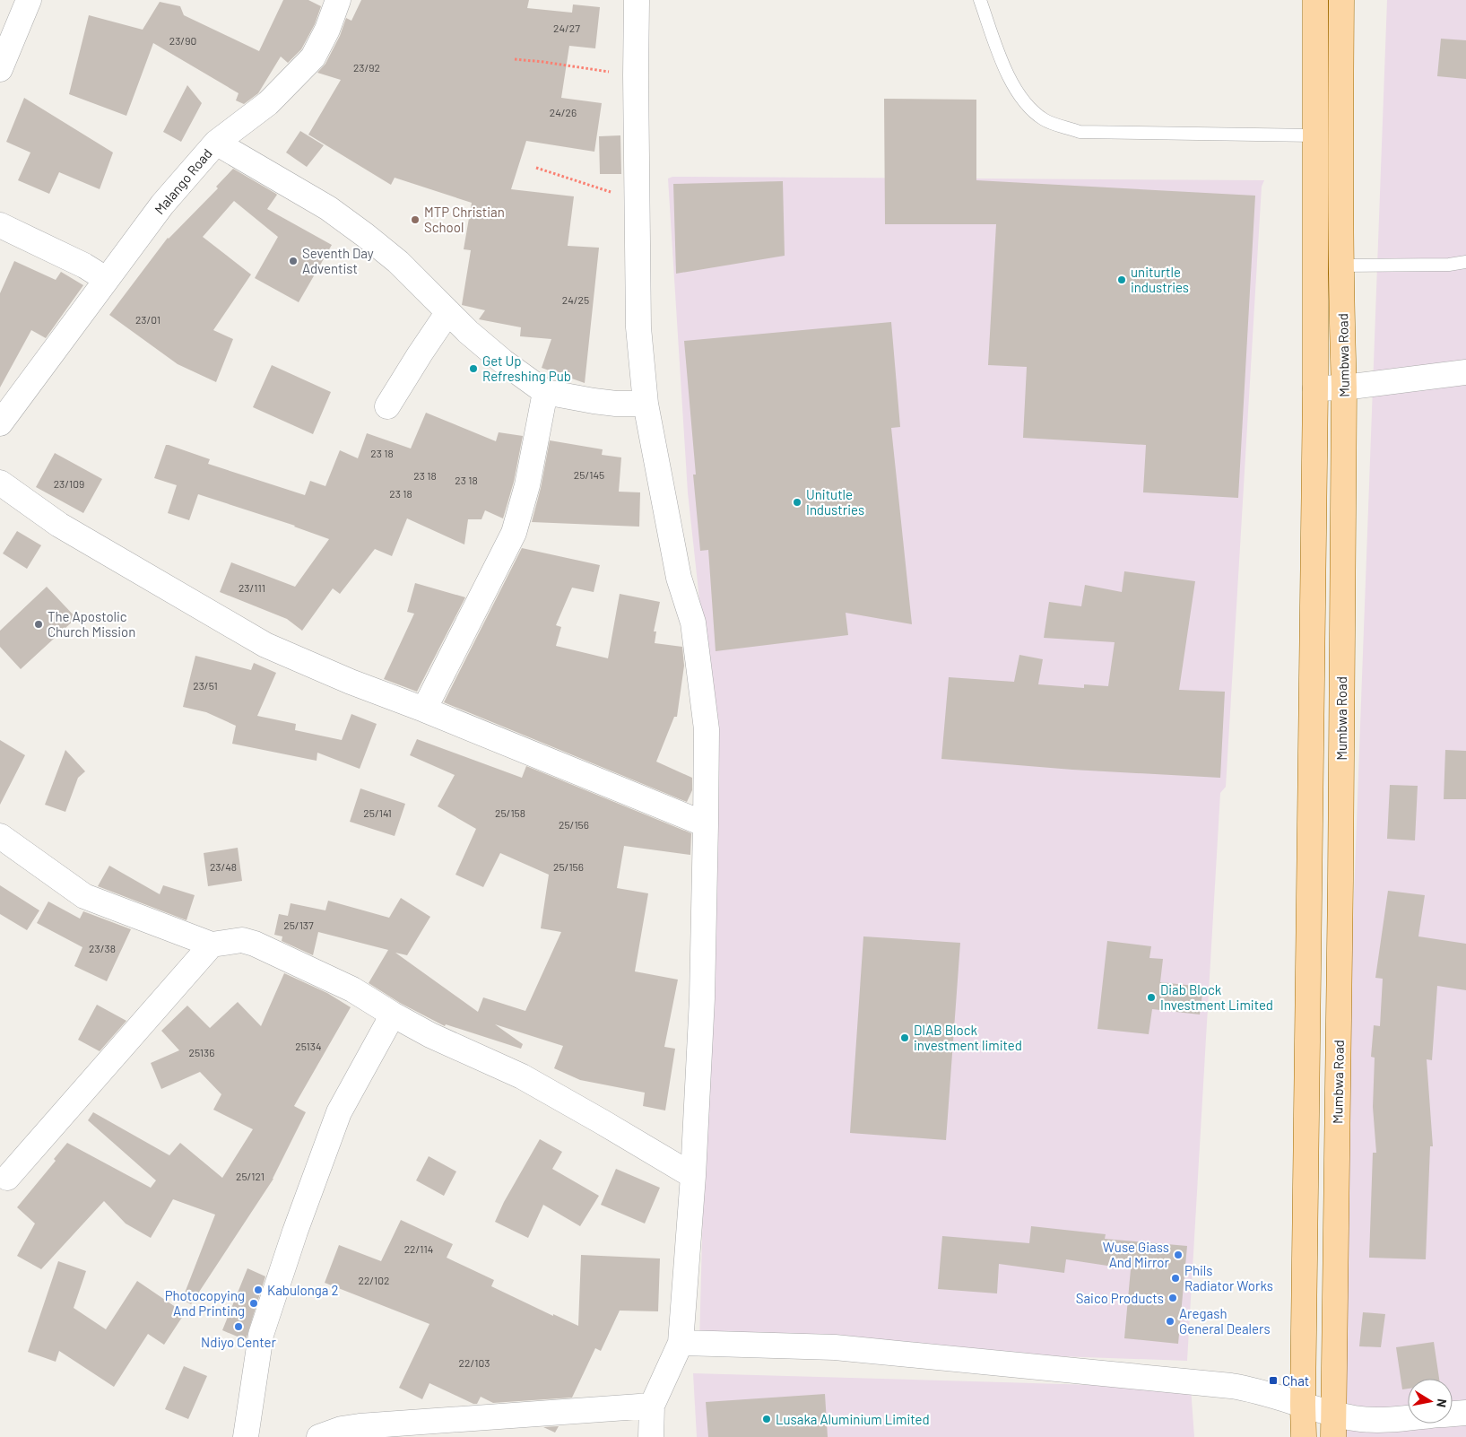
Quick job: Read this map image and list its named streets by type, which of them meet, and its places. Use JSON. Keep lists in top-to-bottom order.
{
  "streets": {
    "main road": ["Mumbwa Road"],
    "street": ["Malango Road"]
  },
  "places": {
    "other": [
      "MTP Christian School",
      "Seventh Day Adventist",
      "uniturtle industries",
      "Get Up Refreshing Pub",
      "Unitutle Industries",
      "The Apostolic Church Mission",
      "Diab Block Investment Limited",
      "DIAB Block investment limited",
      "Wuse Giass And Mirror",
      "Phils Radiator Works",
      "Kabulonga 2",
      "Saico Products",
      "Photocopying And Printing",
      "Aregash General Dealers",
      "Ndiyo Center",
      "Lusaka Aluminium Limited"
    ],
    "transit": ["Chat"]
  },
  "house_numbers": [
    "24/27",
    "23/90",
    "23/92",
    "24/26",
    "24/25",
    "23/01",
    "23 18",
    "25/145",
    "23 18",
    "23 18",
    "23/109",
    "23 18",
    "23/111",
    "23/51",
    "25/141",
    "25/158",
    "25/156",
    "23/48",
    "25/156",
    "25/137",
    "23/38",
    "25134",
    "25136",
    "25/121",
    "22/114",
    "22/102",
    "22/103"
  ],
  "north": "right"
}
